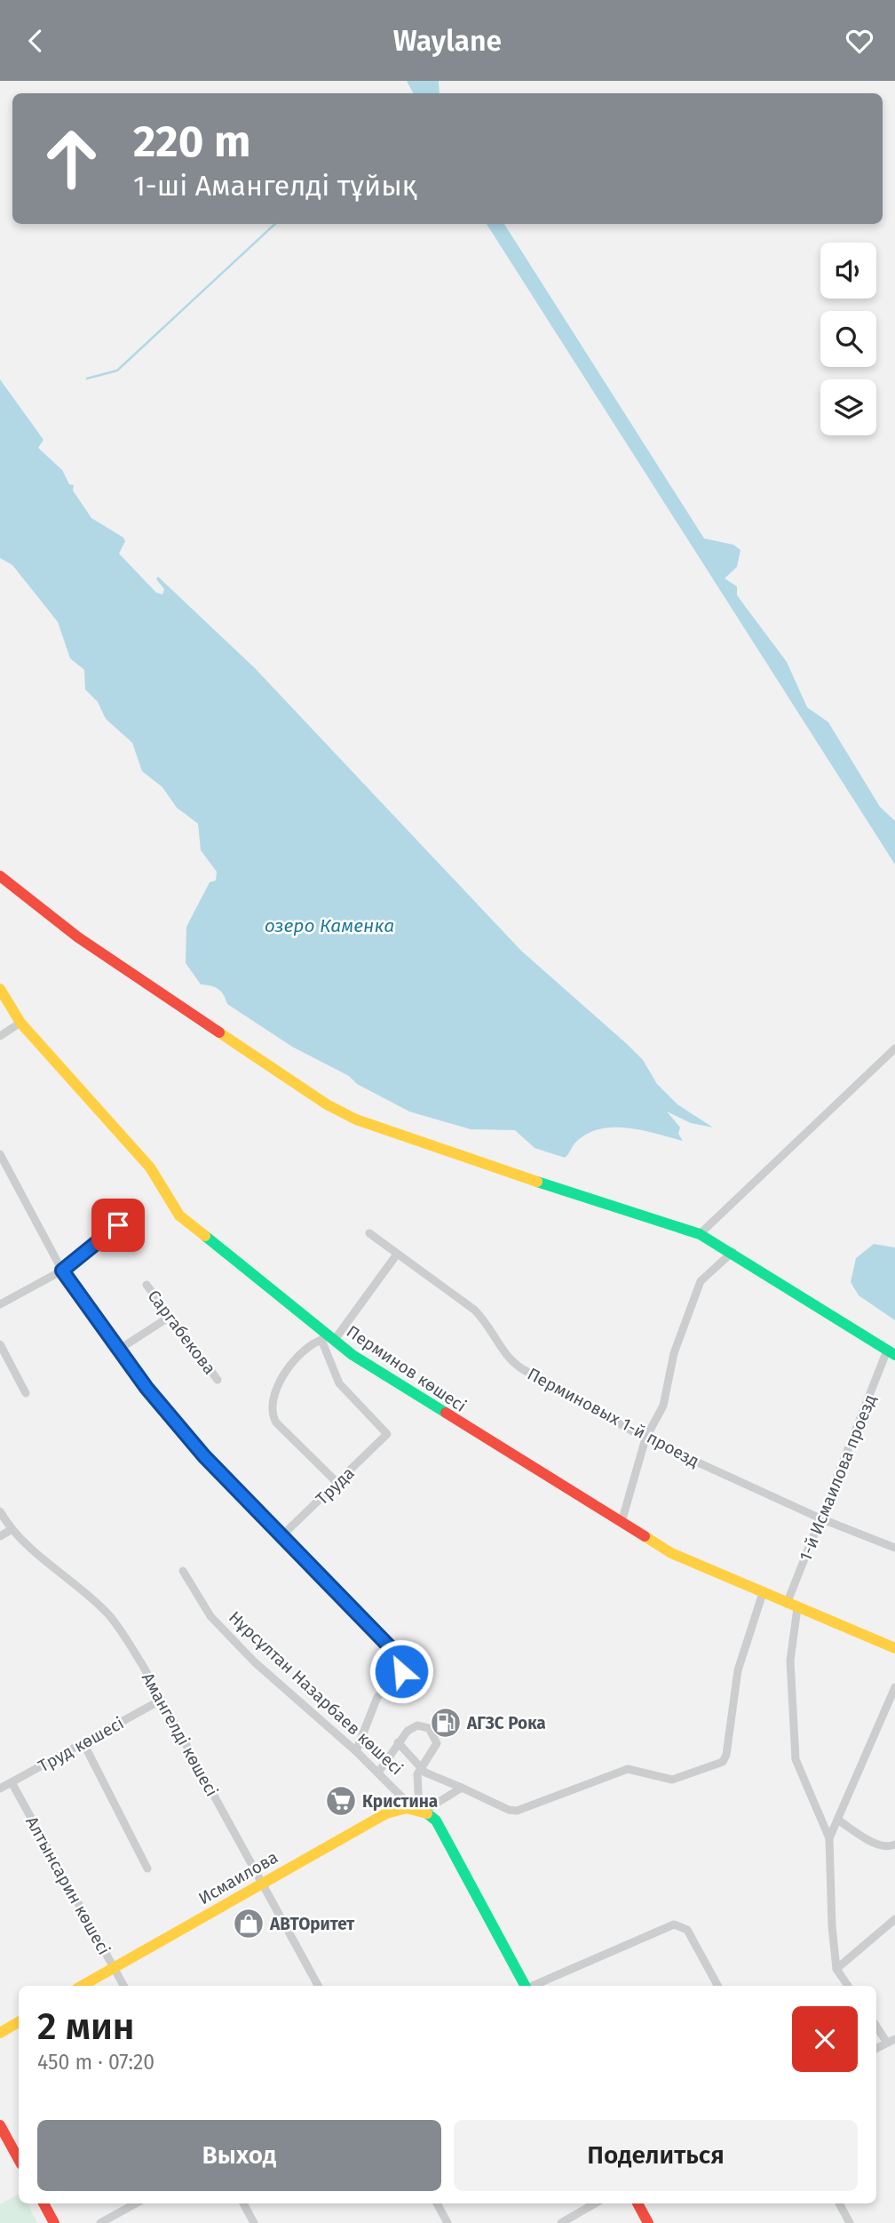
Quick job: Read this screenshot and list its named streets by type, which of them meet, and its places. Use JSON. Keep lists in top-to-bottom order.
{
  "streets": {
    "main road": ["Перминов көшесі", "Нұрсұлтан Назарбаев көшесі", "Исмаилова"],
    "street": [
      "Саргабекова",
      "Перминовых 1-й проезд",
      "1-й Исмаилова проезд",
      "Труда",
      "Амангелді көшесі",
      "Труд көшесі",
      "Алтынсарин көшесі"
    ]
  },
  "crossings": [
    ["Перминов көшесі", "1-й Исмаилова проезд"],
    ["Перминов көшесі", "Труда"],
    ["Перминовых 1-й проезд", "1-й Исмаилова проезд"],
    ["Нұрсұлтан Назарбаев көшесі", "Исмаилова"],
    ["Амангелді көшесі", "Труд көшесі"],
    ["Амангелді көшесі", "Исмаилова"],
    ["Труд көшесі", "Алтынсарин көшесі"],
    ["Исмаилова", "Алтынсарин көшесі"]
  ],
  "water": ["озеро Каменка"],
  "places": {
    "fuel station": ["АГЗС Рока"],
    "supermarket": ["Кристина"],
    "shop": ["АВТОритет"]
  },
  "page": {
    "header": "Waylane",
    "turn": ["220 m", "1-ші Амангелді тұйық"],
    "heading": ["2 мин", "450 m · 07:20"],
    "buttons": ["Выход", "Поделиться"]
  }
}
